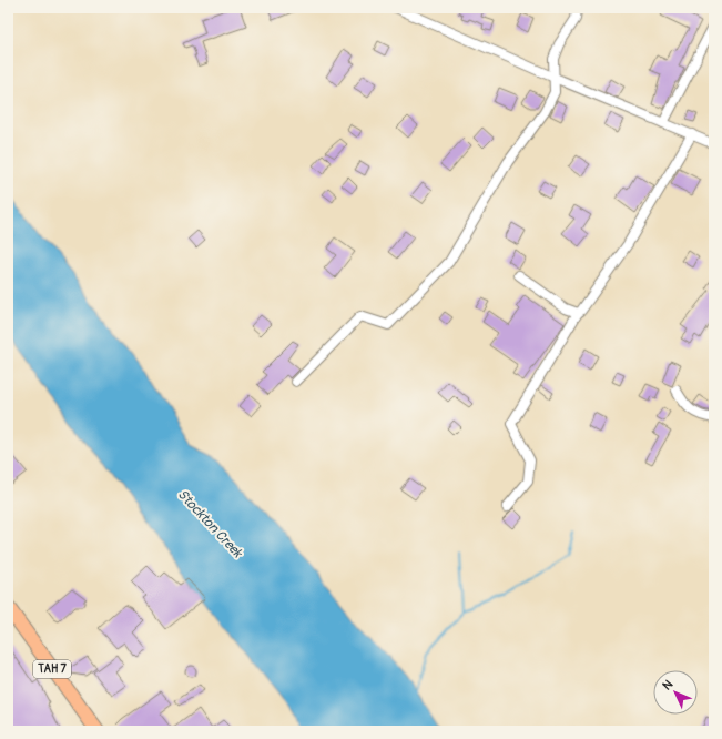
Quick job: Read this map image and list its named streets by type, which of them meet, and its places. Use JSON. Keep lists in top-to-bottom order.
{
  "streets": {
    "highway": ["TAH 7"]
  },
  "water": ["Stockton Creek"],
  "north": "top left"
}
